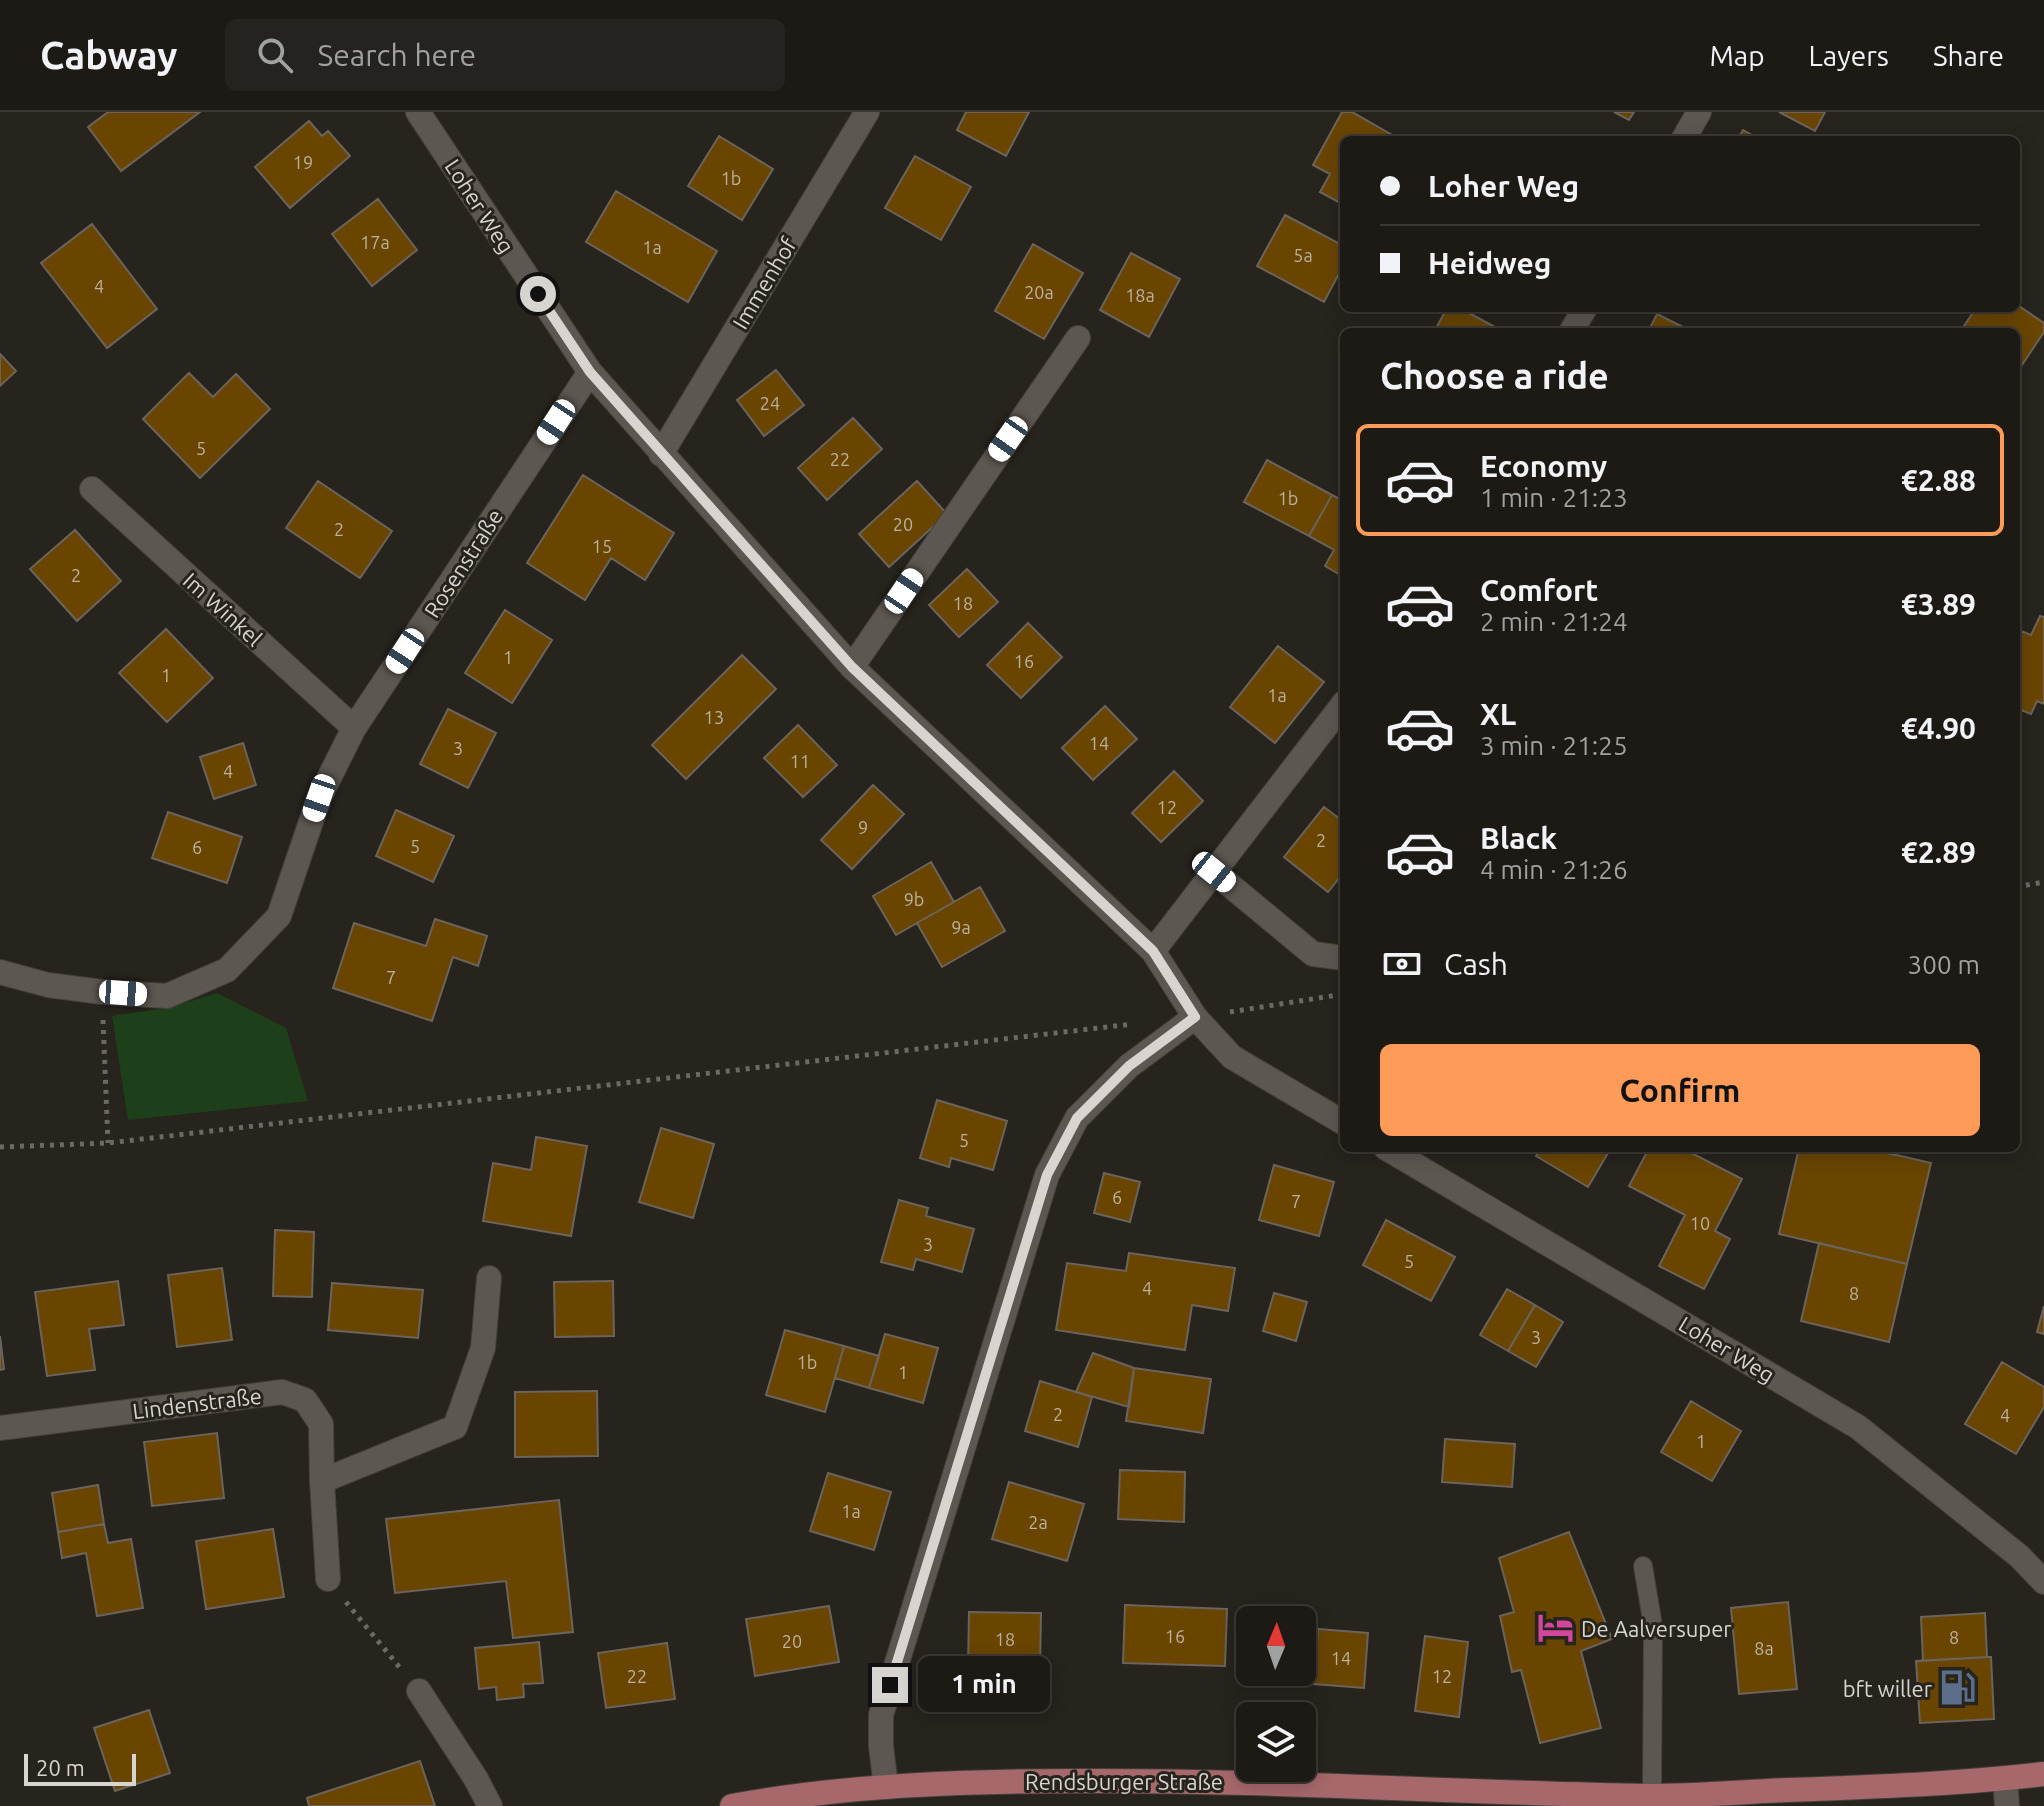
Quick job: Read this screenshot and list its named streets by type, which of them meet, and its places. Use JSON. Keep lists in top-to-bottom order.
{
  "streets": {
    "main road": ["Rendsburger Straße"],
    "street": [
      "Loher Weg",
      "Immenhof",
      "Rosenstraße",
      "Im Winkel",
      "Lindenstraße"
    ]
  },
  "crossings": [
    ["Loher Weg", "Immenhof"],
    ["Loher Weg", "Rosenstraße"],
    ["Rosenstraße", "Im Winkel"]
  ],
  "places": {
    "hotel": ["De Aalversuper"],
    "fuel station": ["bft willer"]
  },
  "house_numbers": [
    "19",
    "1b",
    "17a",
    "1a",
    "5a",
    "4",
    "20a",
    "18a",
    "24",
    "5",
    "22",
    "1b",
    "20",
    "2",
    "15",
    "2",
    "18",
    "1",
    "16",
    "1",
    "1a",
    "13",
    "14",
    "3",
    "11",
    "4",
    "12",
    "9",
    "2",
    "5",
    "6",
    "9b",
    "9a",
    "7",
    "5",
    "6",
    "7",
    "10",
    "3",
    "5",
    "4",
    "8",
    "3",
    "1b",
    "1",
    "2",
    "4",
    "1",
    "1a",
    "2a",
    "16",
    "8",
    "18",
    "20",
    "8a",
    "14",
    "22",
    "12"
  ],
  "scale_bar": "20 m",
  "north": "top",
  "page": {
    "header": "Cabway",
    "search": "Search here",
    "nav": ["Map", "Layers", "Share"],
    "banner": ["Loher Weg", "Heidweg"],
    "heading": "Choose a ride",
    "list": [
      {
        "name": "Economy",
        "note": "1 min · 21:23",
        "value": "€2.88"
      },
      {
        "name": "Comfort",
        "note": "2 min · 21:24",
        "value": "€3.89"
      },
      {
        "name": "XL",
        "note": "3 min · 21:25",
        "value": "€4.90"
      },
      {
        "name": "Black",
        "note": "4 min · 21:26",
        "value": "€2.89"
      }
    ],
    "pay": ["Cash", "300 m"],
    "buttons": "Confirm",
    "bubble": "1 min",
    "scale": "20 m"
  }
}
